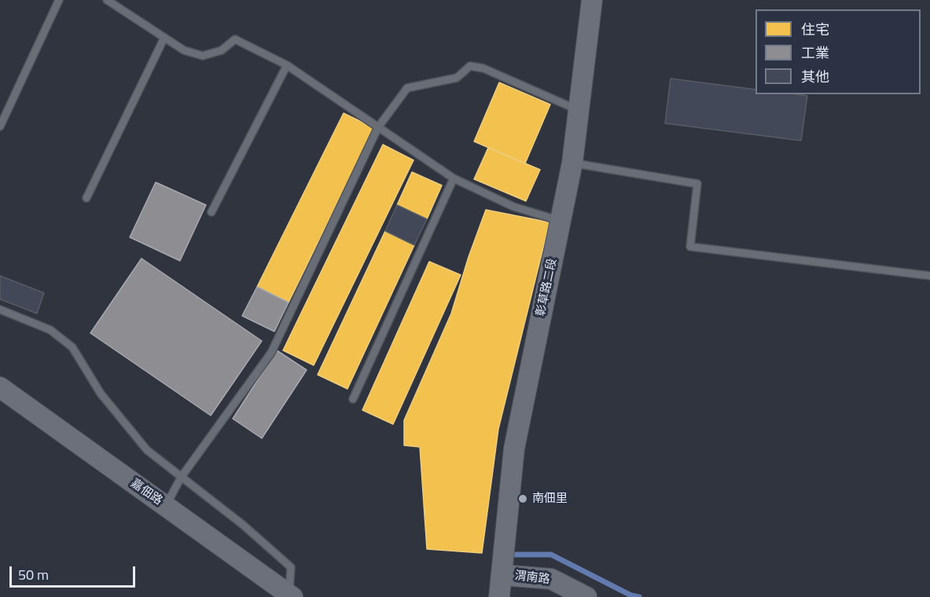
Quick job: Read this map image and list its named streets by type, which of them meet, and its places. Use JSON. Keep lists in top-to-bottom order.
{
  "streets": {
    "street": ["彰草路二段", "嘉佃路", "渭南路"]
  },
  "crossings": [
    ["彰草路二段", "渭南路"]
  ],
  "places": ["南佃里"],
  "legend": ["住宅", "工業", "其他"],
  "scale_bar": "50 m"
}
